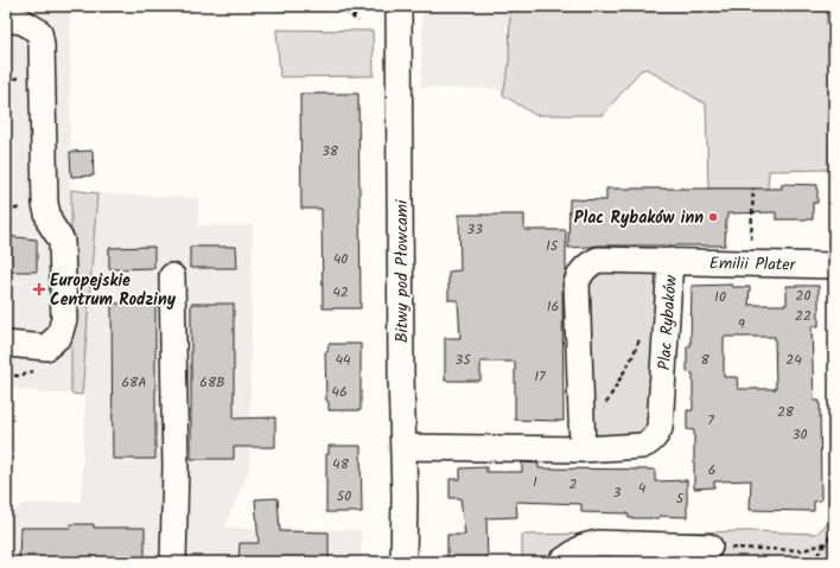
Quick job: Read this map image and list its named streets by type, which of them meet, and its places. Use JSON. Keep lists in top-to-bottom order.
{
  "streets": {
    "street": ["Emilii Plater", "Bitwy pod Płowcami", "Plac Rybaków"]
  },
  "crossings": [
    ["Emilii Plater", "Plac Rybaków"],
    ["Bitwy pod Płowcami", "Plac Rybaków"]
  ],
  "places": {
    "other": ["Plac Rybaków inn"],
    "health": ["Europejskie Centrum Rodziny"]
  },
  "house_numbers": [
    "38",
    "33",
    "15",
    "40",
    "42",
    "20",
    "10",
    "16",
    "22",
    "9",
    "44",
    "35",
    "8",
    "24",
    "17",
    "68A",
    "68B",
    "46",
    "28",
    "7",
    "30",
    "48",
    "6",
    "1",
    "2",
    "4",
    "3",
    "50",
    "5"
  ]
}
